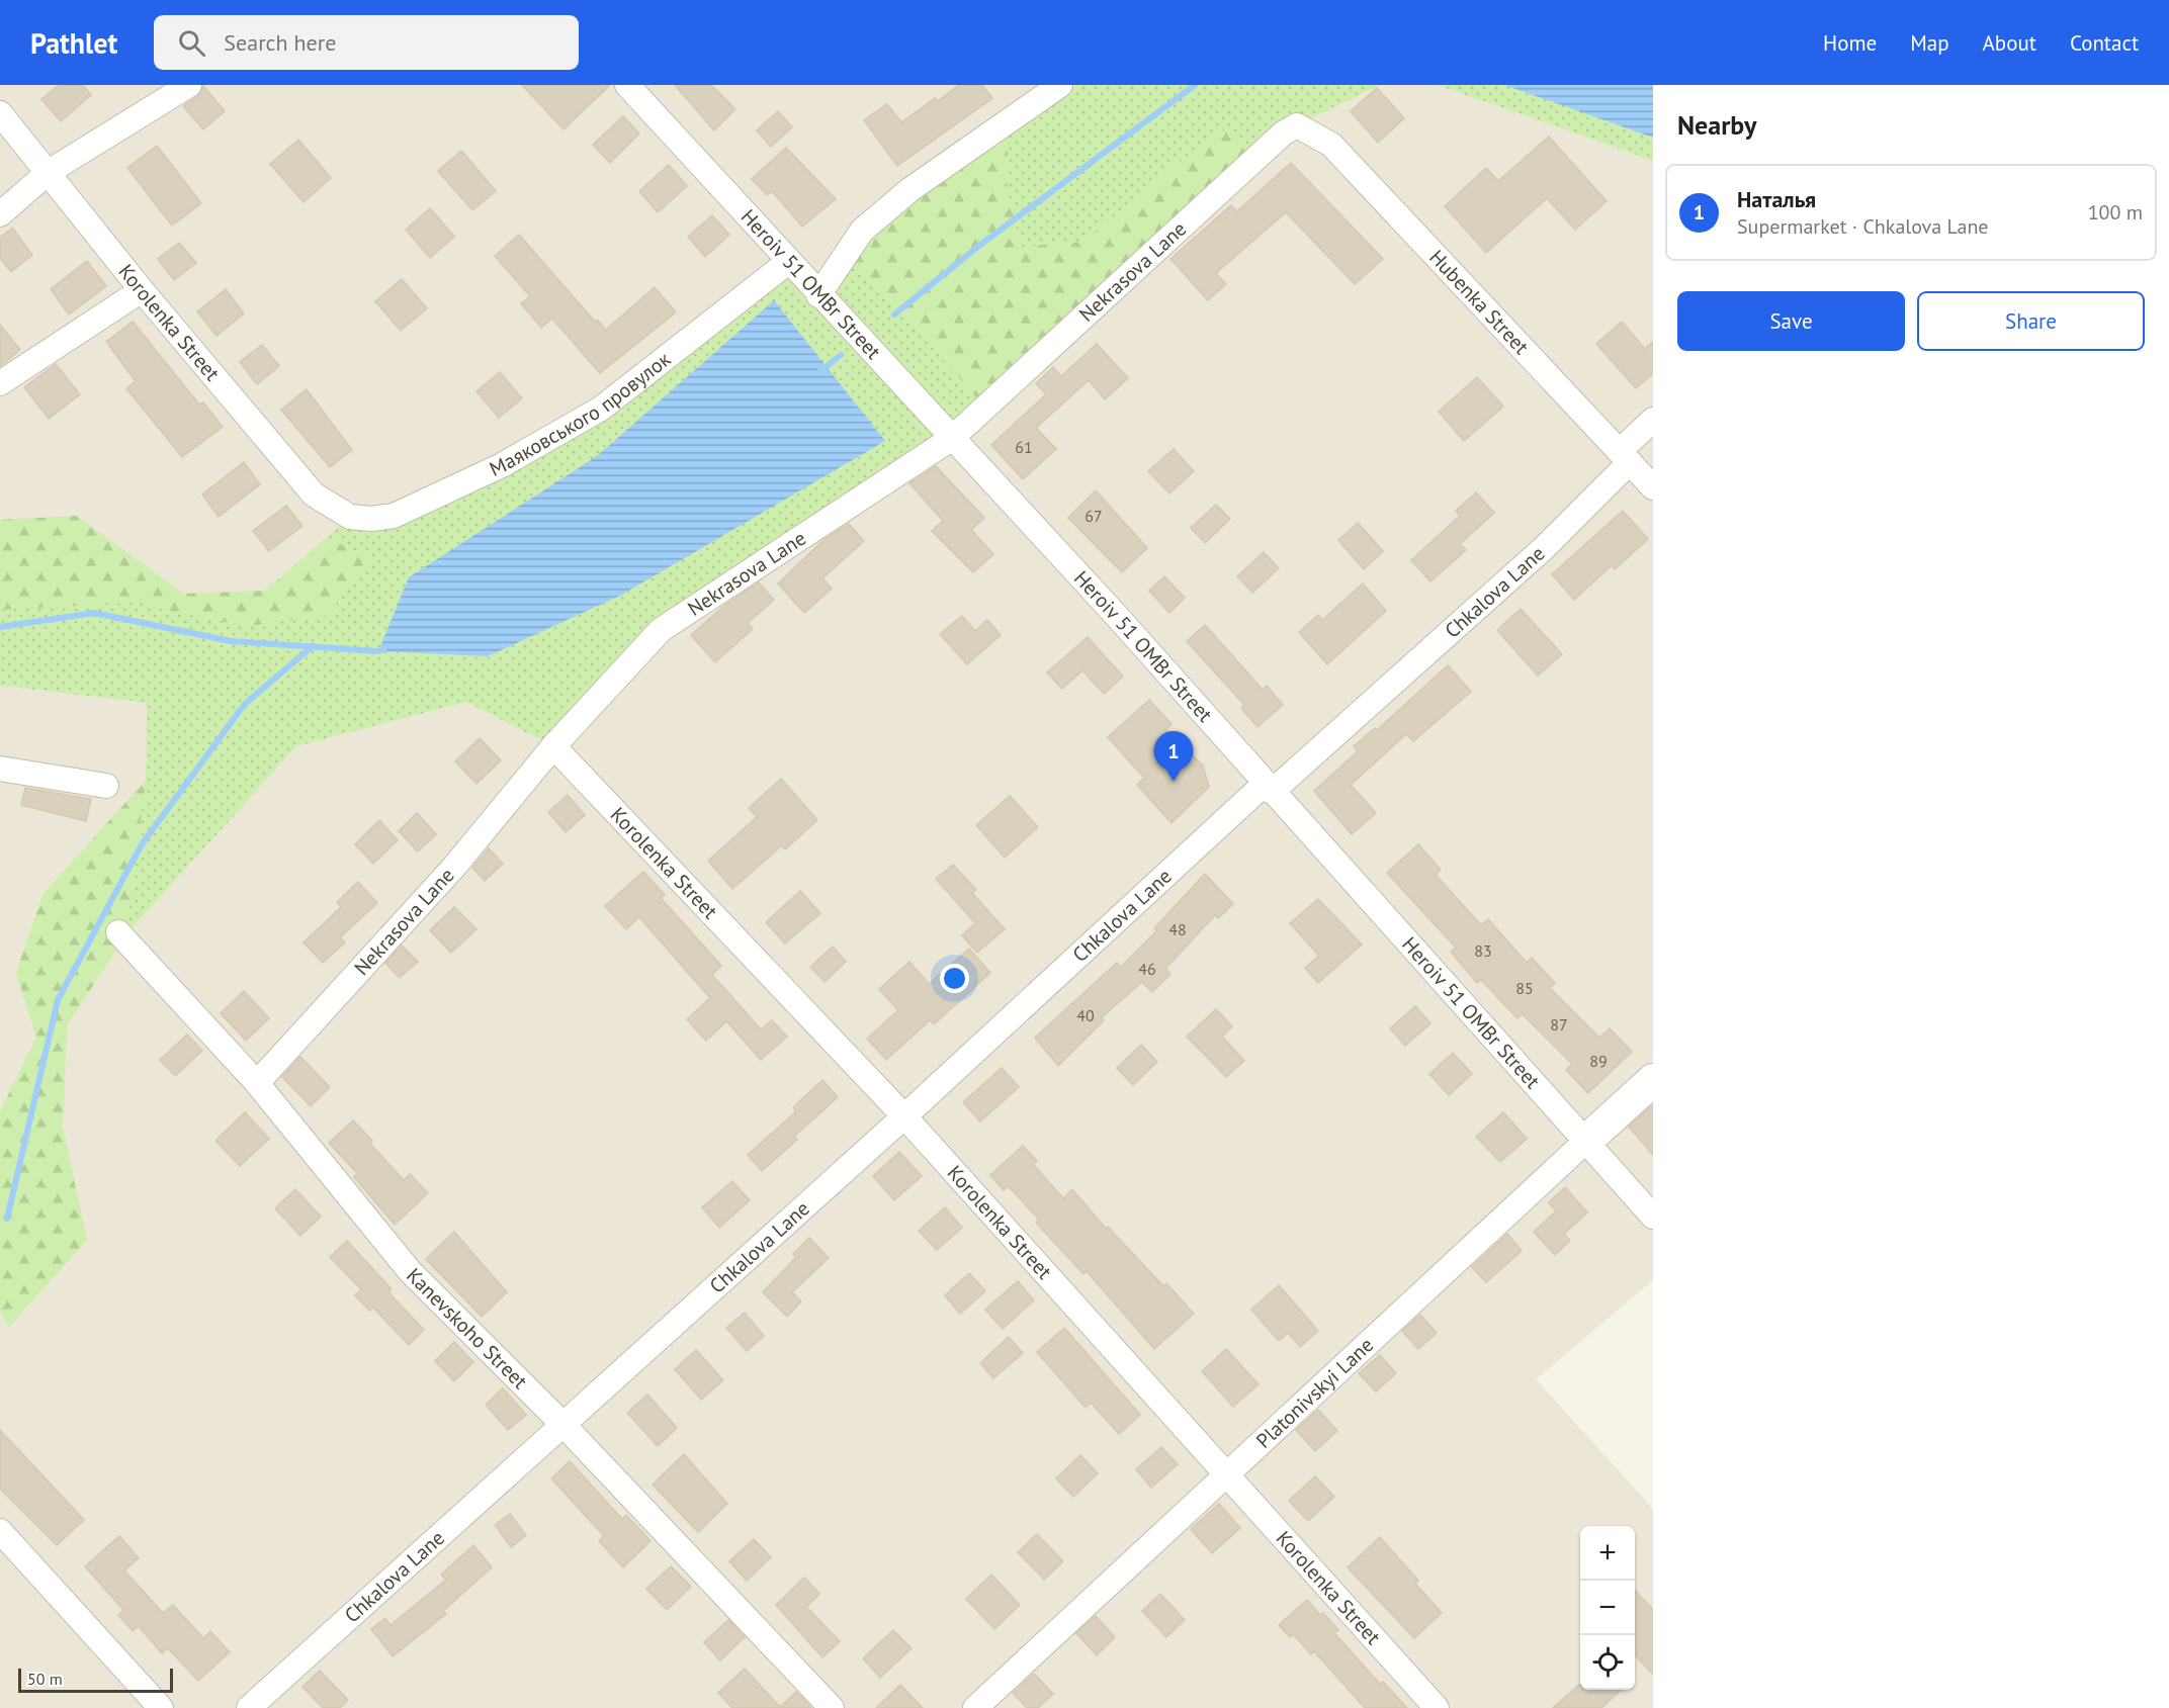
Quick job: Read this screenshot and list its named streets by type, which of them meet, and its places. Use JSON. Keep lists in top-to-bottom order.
{
  "streets": {
    "street": [
      "Nekrasova Lane",
      "Heroiv 51 OMBr Street",
      "Hubenka Street",
      "Korolenka Street",
      "Маяковського провулок",
      "Chkalova Lane",
      "Kanevskoho Street",
      "Platonivskyi Lane"
    ]
  },
  "crossings": [
    ["Nekrasova Lane", "Heroiv 51 OMBr Street"],
    ["Nekrasova Lane", "Hubenka Street"],
    ["Nekrasova Lane", "Korolenka Street"],
    ["Nekrasova Lane", "Kanevskoho Street"],
    ["Heroiv 51 OMBr Street", "Маяковського провулок"],
    ["Heroiv 51 OMBr Street", "Chkalova Lane"],
    ["Heroiv 51 OMBr Street", "Platonivskyi Lane"],
    ["Hubenka Street", "Chkalova Lane"],
    ["Korolenka Street", "Маяковського провулок"],
    ["Korolenka Street", "Chkalova Lane"],
    ["Korolenka Street", "Platonivskyi Lane"],
    ["Chkalova Lane", "Kanevskoho Street"]
  ],
  "house_numbers": [
    "61",
    "67",
    "48",
    "83",
    "46",
    "85",
    "40",
    "87",
    "89"
  ],
  "scale_bar": "50 m",
  "page": {
    "header": "Pathlet",
    "search": "Search here",
    "nav": [
      "Home",
      "Map",
      "About",
      "Contact"
    ],
    "heading": "Nearby",
    "list": [
      {
        "mark": "1",
        "name": "Наталья",
        "note": "Supermarket · Chkalova Lane",
        "value": "100 m"
      }
    ],
    "buttons": ["Save", "Share"],
    "pins": "1",
    "map_buttons": ["+", "−"],
    "scale": "50 m"
  }
}
